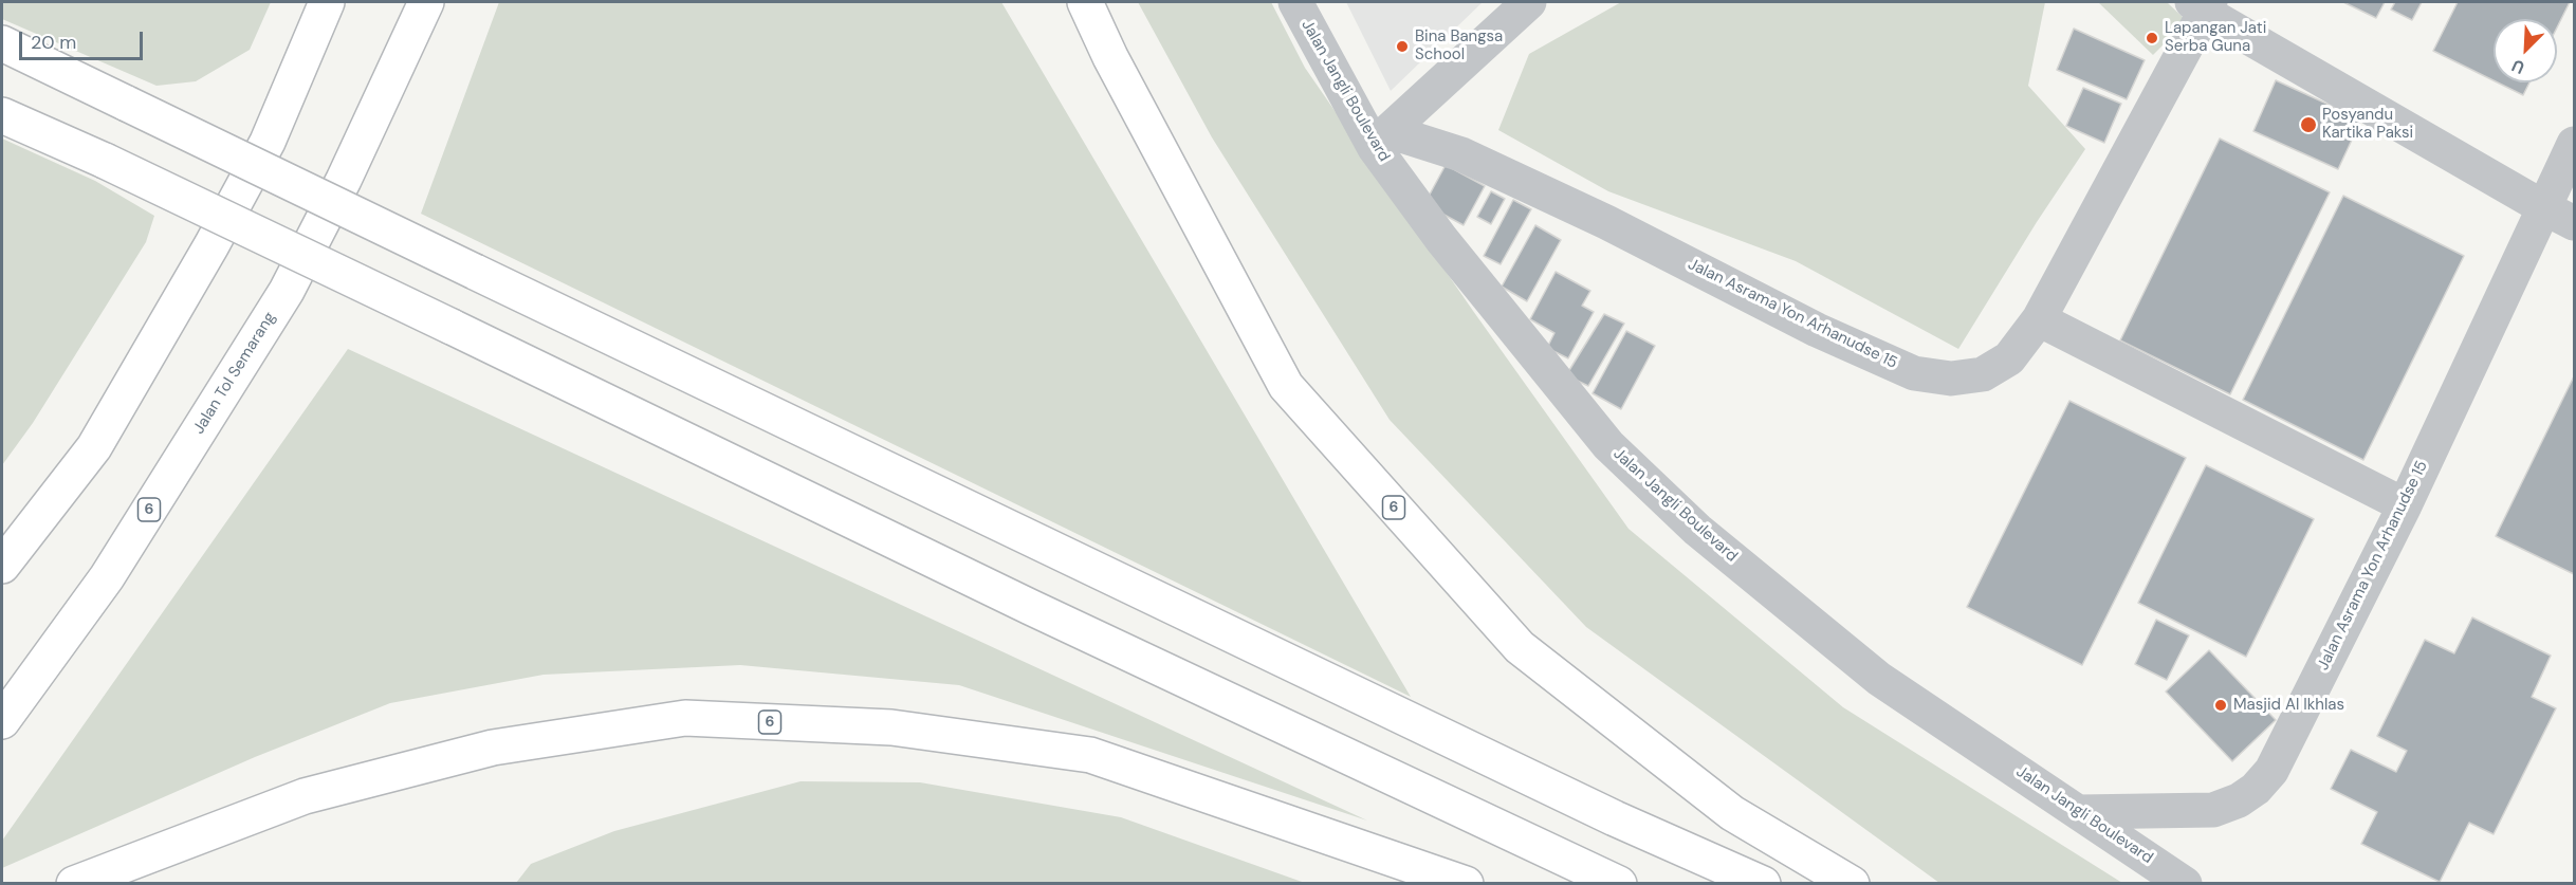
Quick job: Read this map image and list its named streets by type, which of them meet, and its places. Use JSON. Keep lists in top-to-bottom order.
{
  "streets": {
    "highway": ["Jalan Tol Semarang", "6"],
    "street": ["Jalan Jangli Boulevard", "Jalan Asrama Yon Arhanudse 15"]
  },
  "crossings": [
    ["Jalan Jangli Boulevard", "Jalan Asrama Yon Arhanudse 15"]
  ],
  "places": [
    "Lapangan Jati Serba Guna",
    "Bina Bangsa School",
    "Posyandu Kartika Paksi",
    "Masjid Al Ikhlas"
  ],
  "scale_bar": "20 m",
  "north": "bottom left"
}
